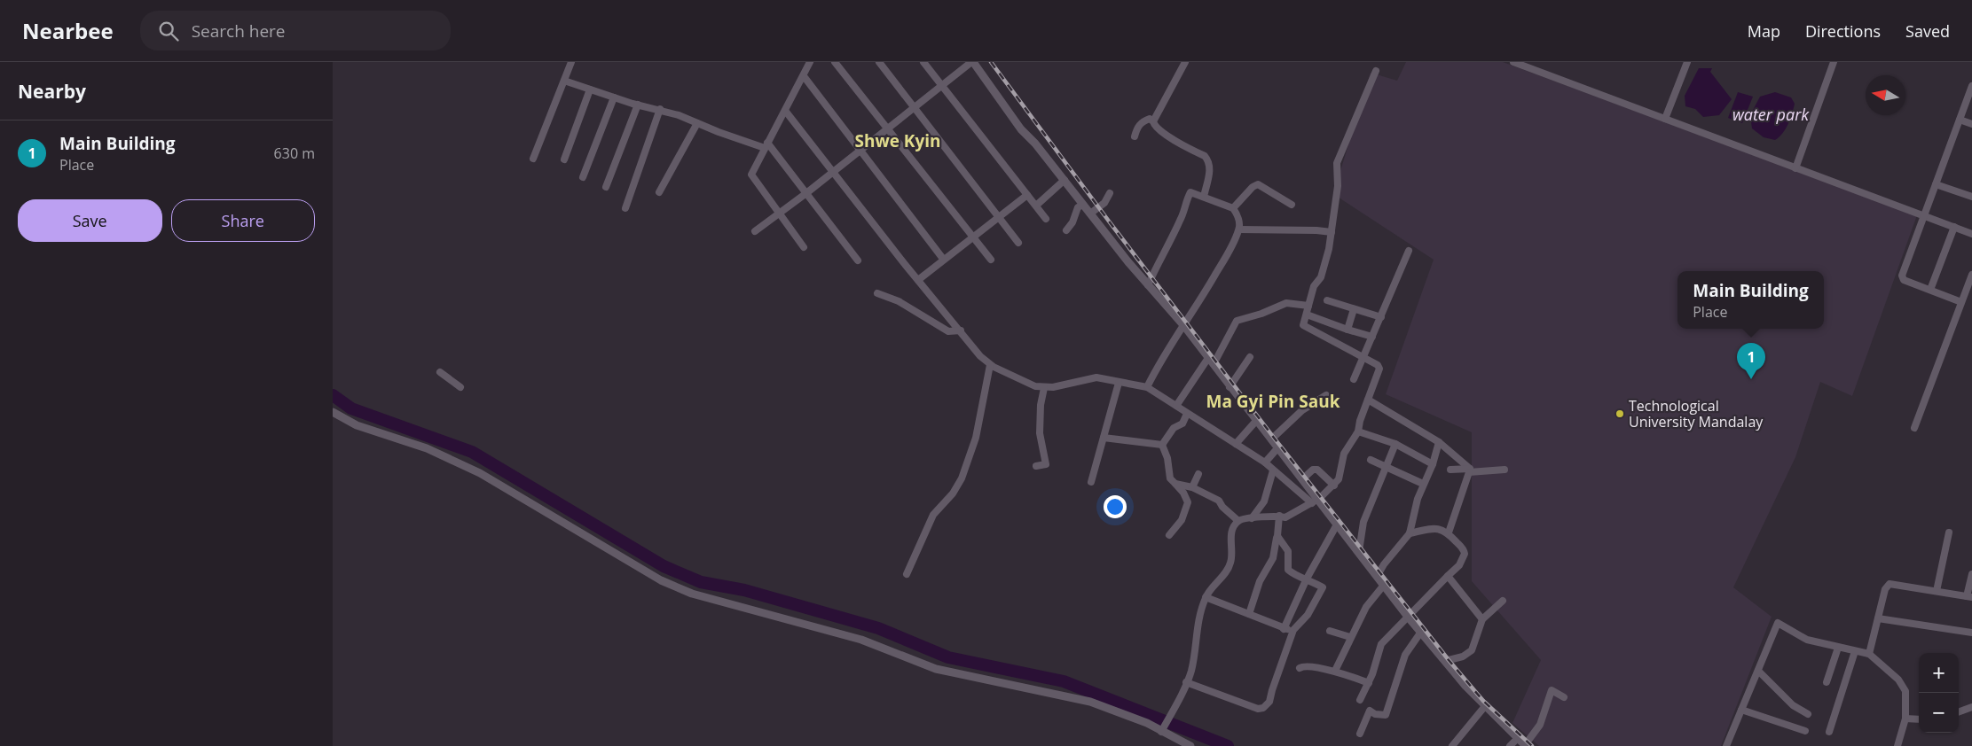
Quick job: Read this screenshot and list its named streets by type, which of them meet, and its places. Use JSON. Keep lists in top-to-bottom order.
{
  "districts": ["Shwe Kyin", "Ma Gyi Pin Sauk"],
  "water": ["water park"],
  "places": ["Technological University Mandalay"],
  "north": "left",
  "page": {
    "header": "Nearbee",
    "search": "Search here",
    "nav": ["Map", "Directions", "Saved"],
    "heading": "Nearby",
    "list": [
      {
        "mark": "1",
        "name": "Main Building",
        "note": "Place",
        "value": "630 m"
      }
    ],
    "buttons": ["Save", "Share"],
    "popup": ["Main Building", "Place"],
    "pins": "1",
    "map_buttons": ["+", "−"]
  }
}
